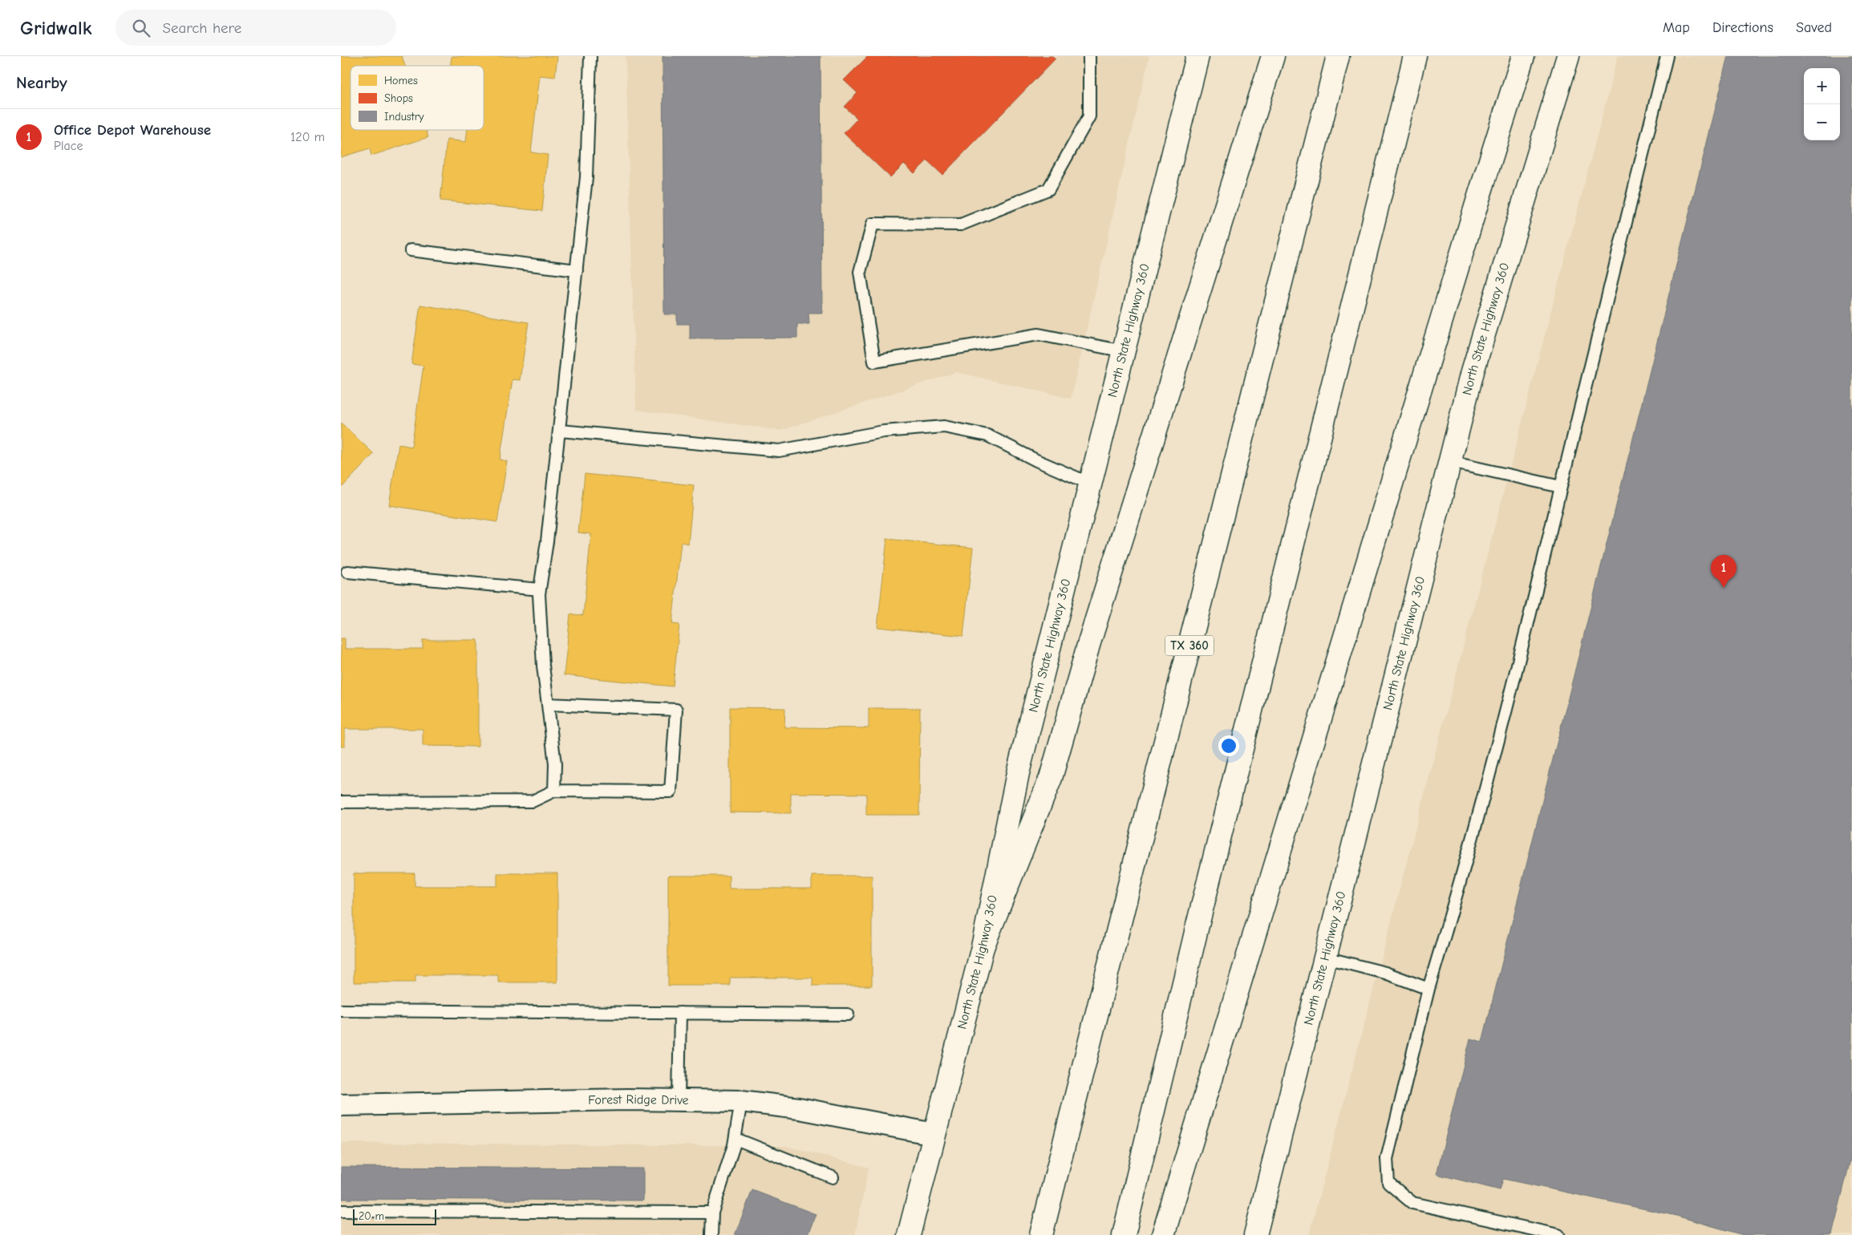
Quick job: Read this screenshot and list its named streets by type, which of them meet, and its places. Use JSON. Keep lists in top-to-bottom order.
{
  "streets": {
    "main road": ["North State Highway 360", "TX 360"],
    "street": ["Forest Ridge Drive"]
  },
  "crossings": [
    ["North State Highway 360", "Forest Ridge Drive"]
  ],
  "legend": ["Homes", "Shops", "Industry"],
  "scale_bar": "20 m",
  "page": {
    "header": "Gridwalk",
    "search": "Search here",
    "nav": ["Map", "Directions", "Saved"],
    "heading": "Nearby",
    "map_buttons": ["+", "−"],
    "list": [
      {
        "mark": "1",
        "name": "Office Depot Warehouse",
        "note": "Place",
        "value": "120 m"
      }
    ],
    "pins": "1",
    "scale": "20 m"
  }
}
